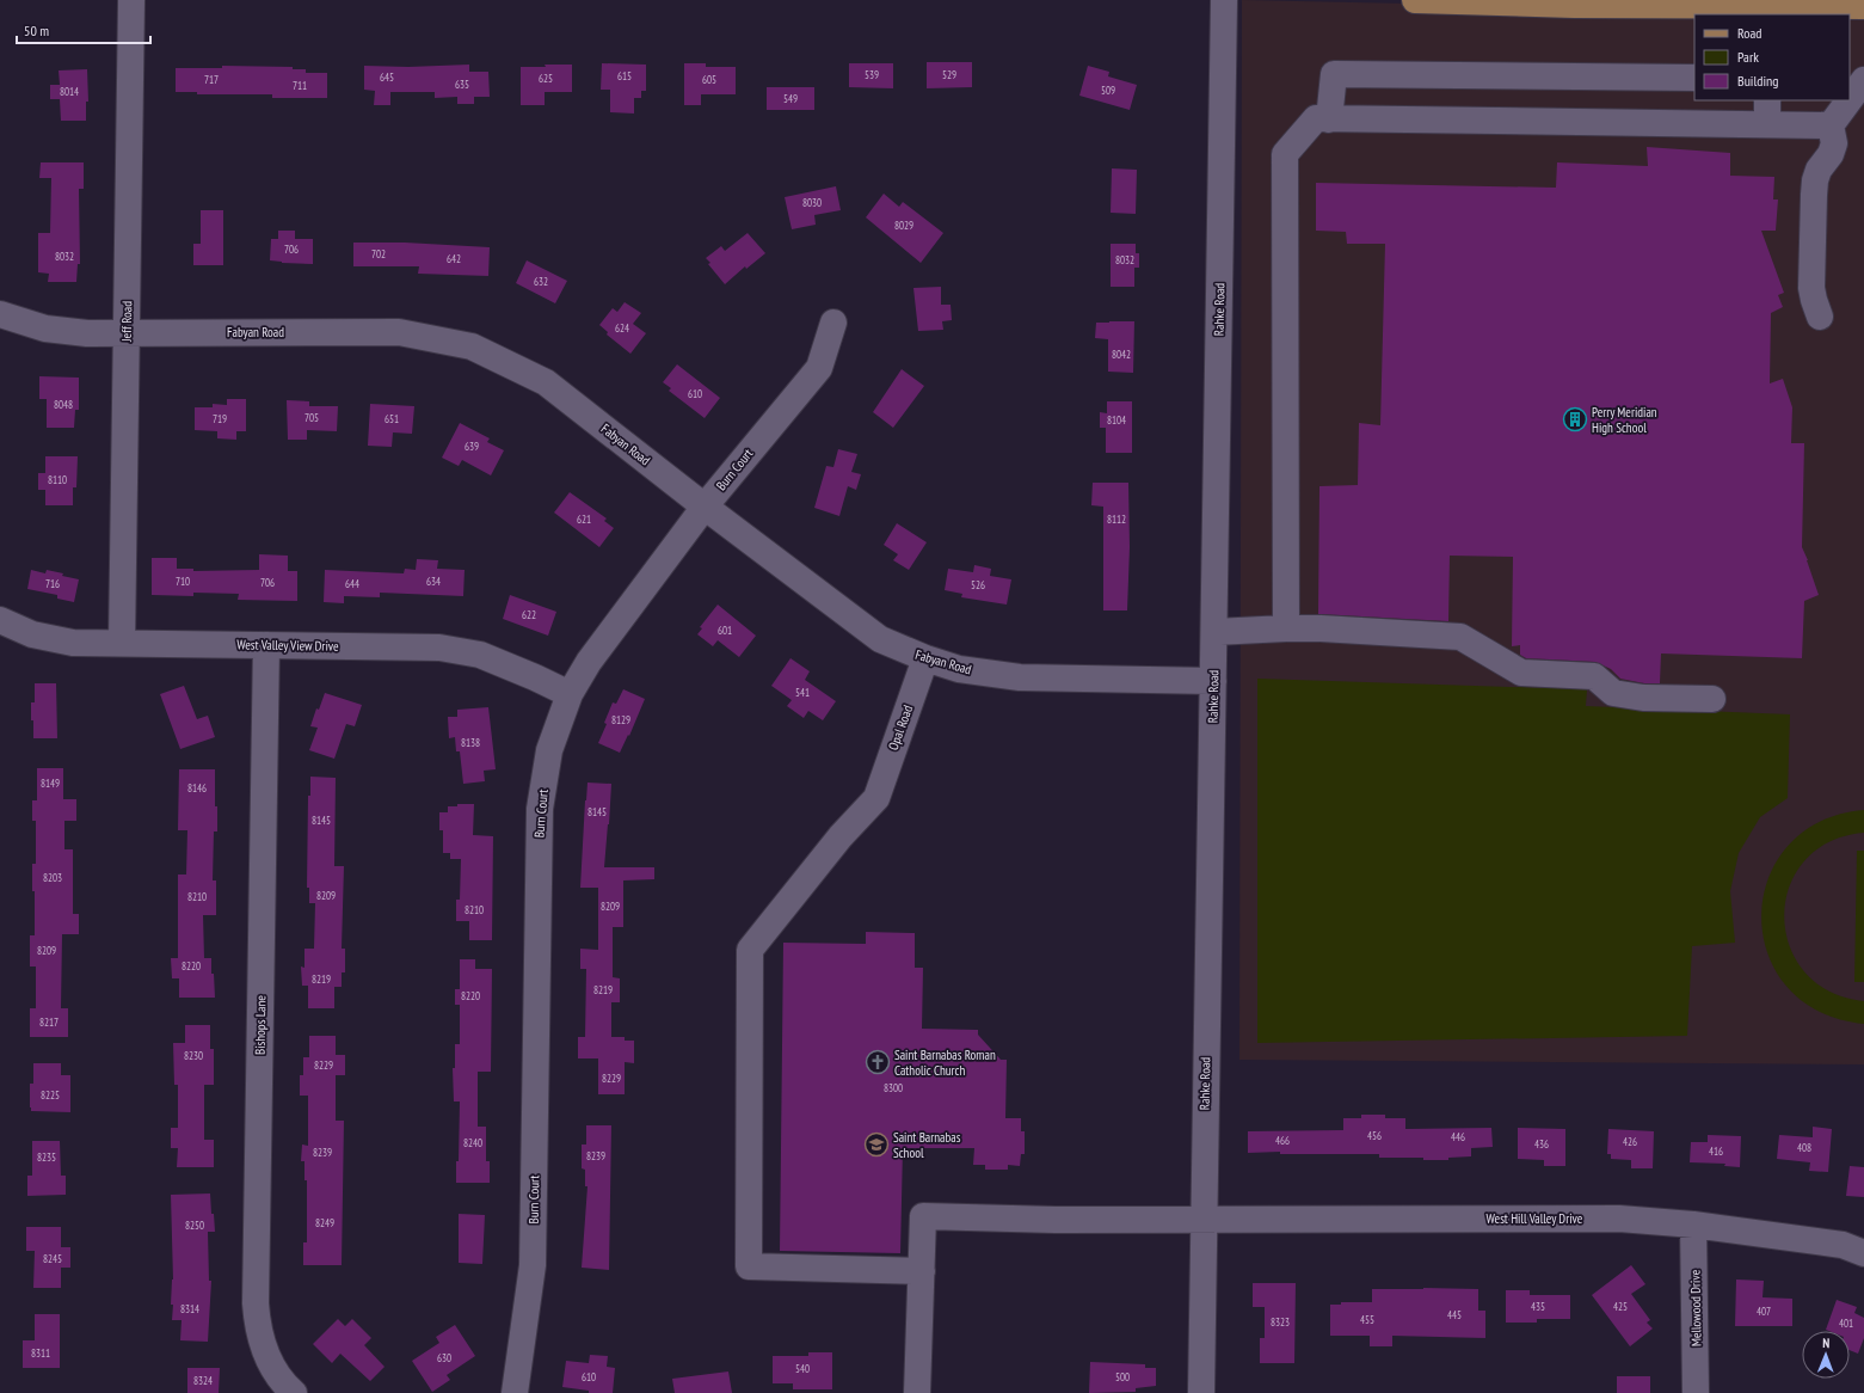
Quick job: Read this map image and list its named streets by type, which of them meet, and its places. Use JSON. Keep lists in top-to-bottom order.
{
  "streets": {
    "street": [
      "Rahke Road",
      "Jeff Road",
      "Fabyan Road",
      "Burn Court",
      "West Valley View Drive",
      "Opal Road",
      "Bishops Lane",
      "West Hill Valley Drive",
      "Mellowood Drive"
    ]
  },
  "crossings": [
    ["Rahke Road", "Fabyan Road"],
    ["Rahke Road", "West Hill Valley Drive"],
    ["Jeff Road", "Fabyan Road"],
    ["Jeff Road", "West Valley View Drive"],
    ["Fabyan Road", "Burn Court"],
    ["Fabyan Road", "Opal Road"],
    ["Burn Court", "West Valley View Drive"],
    ["West Valley View Drive", "Bishops Lane"],
    ["Opal Road", "West Hill Valley Drive"],
    ["West Hill Valley Drive", "Mellowood Drive"]
  ],
  "places": {
    "building": ["Perry Meridian High School"],
    "church": ["Saint Barnabas Roman Catholic Church"],
    "school or university": ["Saint Barnabas School"]
  },
  "house_numbers": [
    "539",
    "529",
    "615",
    "645",
    "625",
    "717",
    "605",
    "635",
    "711",
    "509",
    "8014",
    "549",
    "8030",
    "8029",
    "706",
    "702",
    "8032",
    "642",
    "8032",
    "632",
    "624",
    "8042",
    "610",
    "8048",
    "705",
    "719",
    "651",
    "8104",
    "639",
    "8110",
    "621",
    "8112",
    "710",
    "634",
    "706",
    "716",
    "644",
    "526",
    "622",
    "601",
    "541",
    "8129",
    "8138",
    "8149",
    "8146",
    "8145",
    "8145",
    "8203",
    "8209",
    "8210",
    "8209",
    "8210",
    "8209",
    "8220",
    "8219",
    "8219",
    "8220",
    "8217",
    "8230",
    "8229",
    "8229",
    "8300",
    "8225",
    "456",
    "446",
    "466",
    "426",
    "8240",
    "436",
    "408",
    "416",
    "8239",
    "8239",
    "8235",
    "8249",
    "8250",
    "8245",
    "435",
    "425",
    "8314",
    "407",
    "445",
    "455",
    "8323",
    "401",
    "8311",
    "630",
    "540",
    "610",
    "500",
    "8324"
  ],
  "legend": ["Road", "Park", "Building"],
  "scale_bar": "50 m",
  "north": "top"
}
